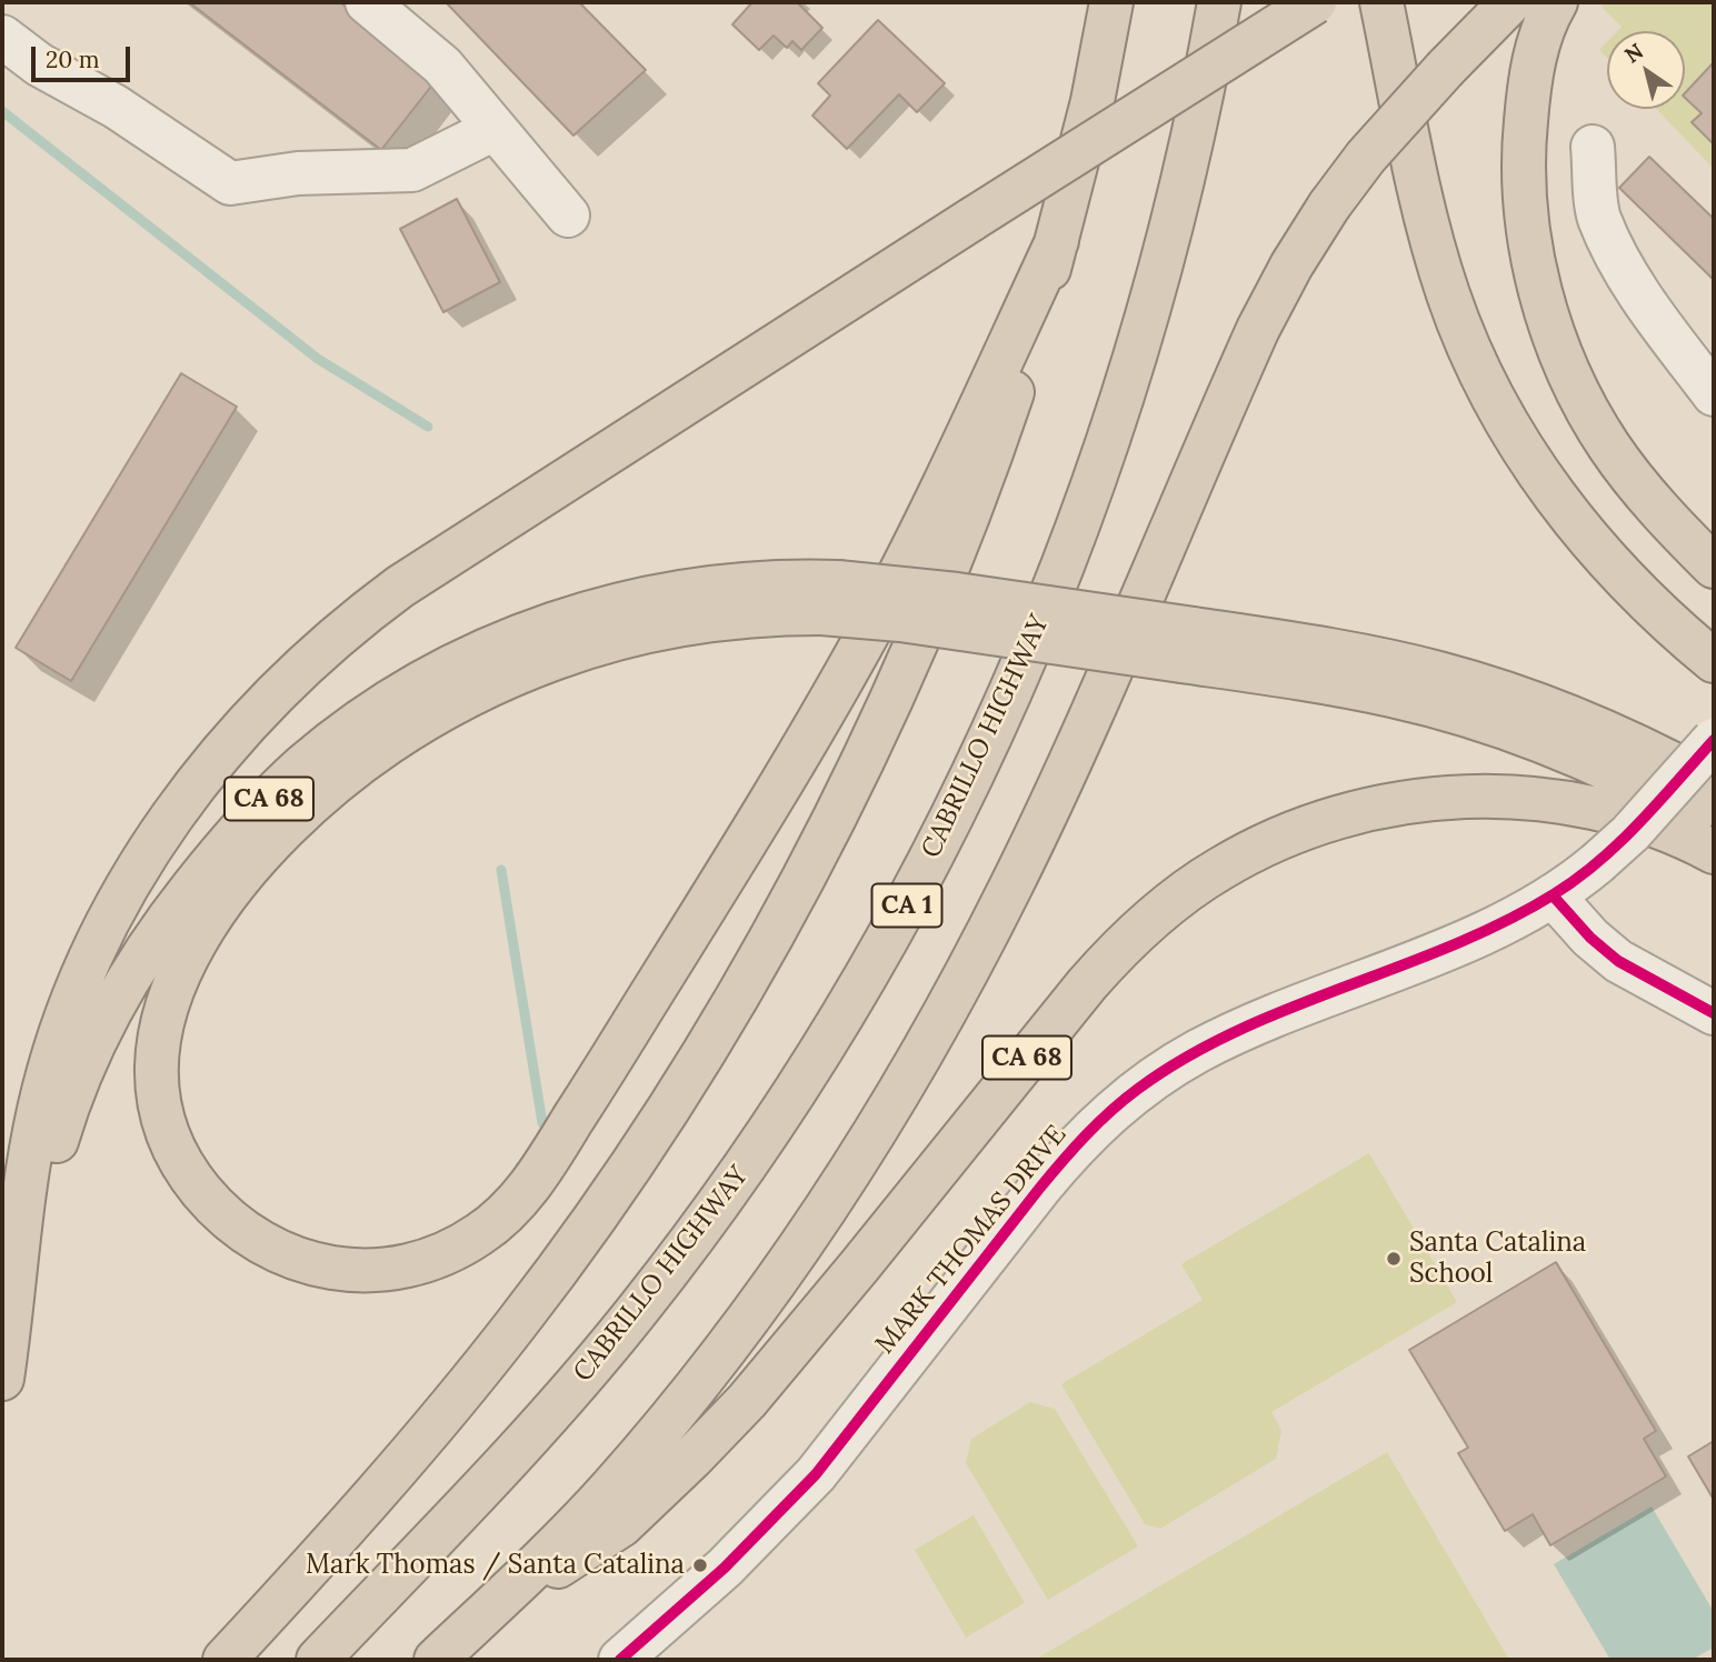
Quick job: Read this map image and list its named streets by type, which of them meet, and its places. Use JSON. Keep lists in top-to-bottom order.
{
  "streets": {
    "highway": ["CABRILLO HIGHWAY", "CA 68", "CA 1"],
    "street": ["MARK THOMAS DRIVE"]
  },
  "places": ["Santa Catalina School", "Mark Thomas / Santa Catalina"],
  "scale_bar": "20 m",
  "north": "top left"
}
